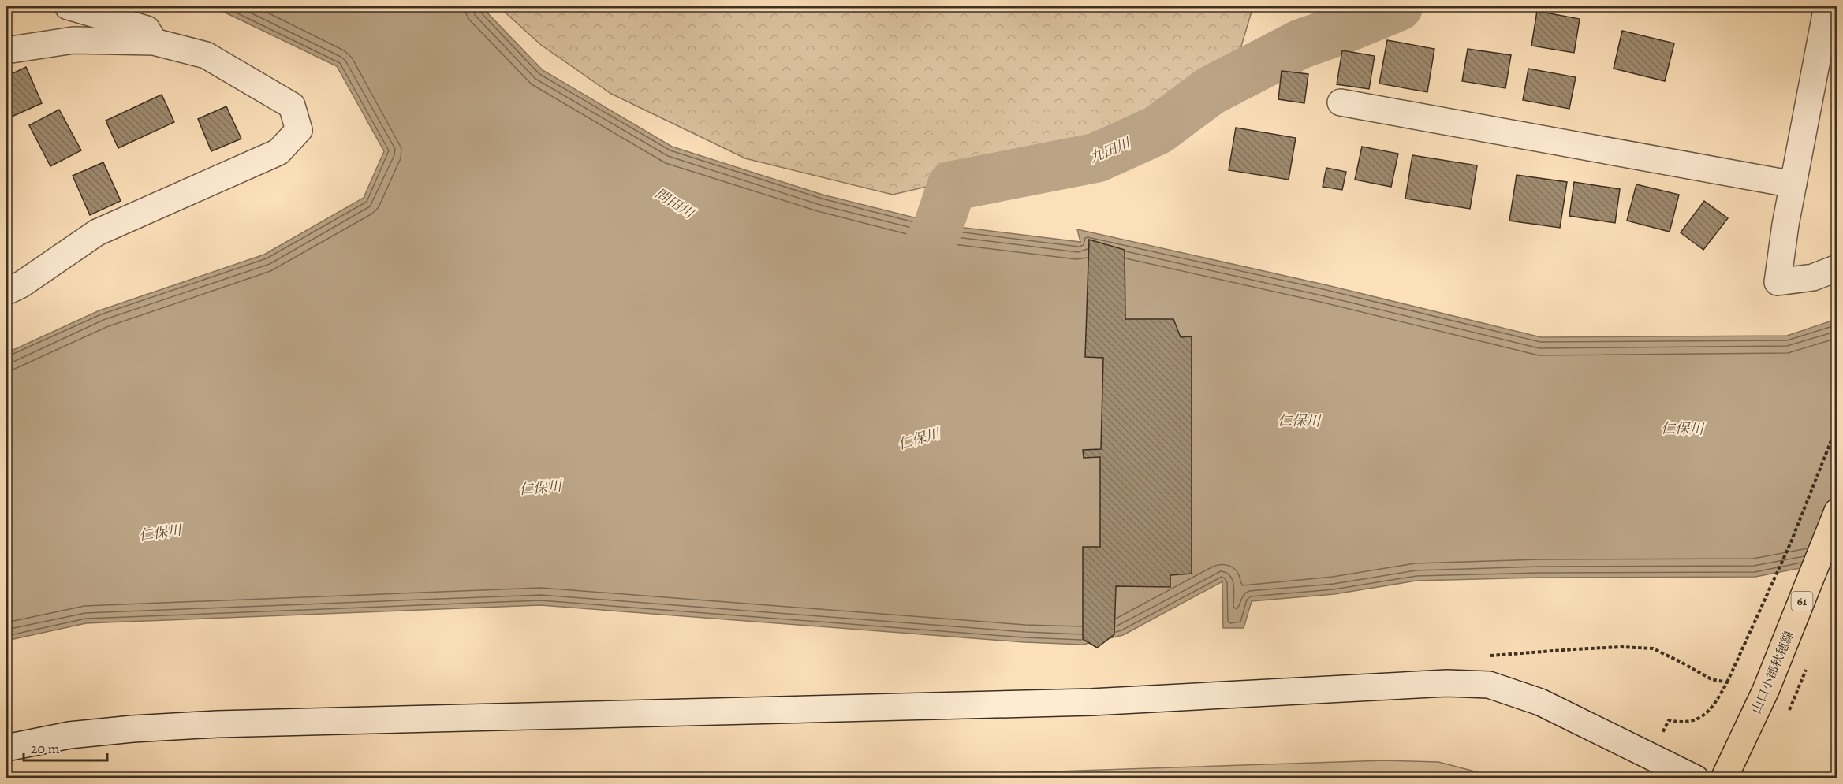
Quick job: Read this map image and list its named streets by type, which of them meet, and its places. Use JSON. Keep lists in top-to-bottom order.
{
  "streets": {
    "main road": ["61", "山口小郡秋穂線"]
  },
  "water": ["九田川", "問田川", "仁保川"],
  "scale_bar": "20 m"
}
